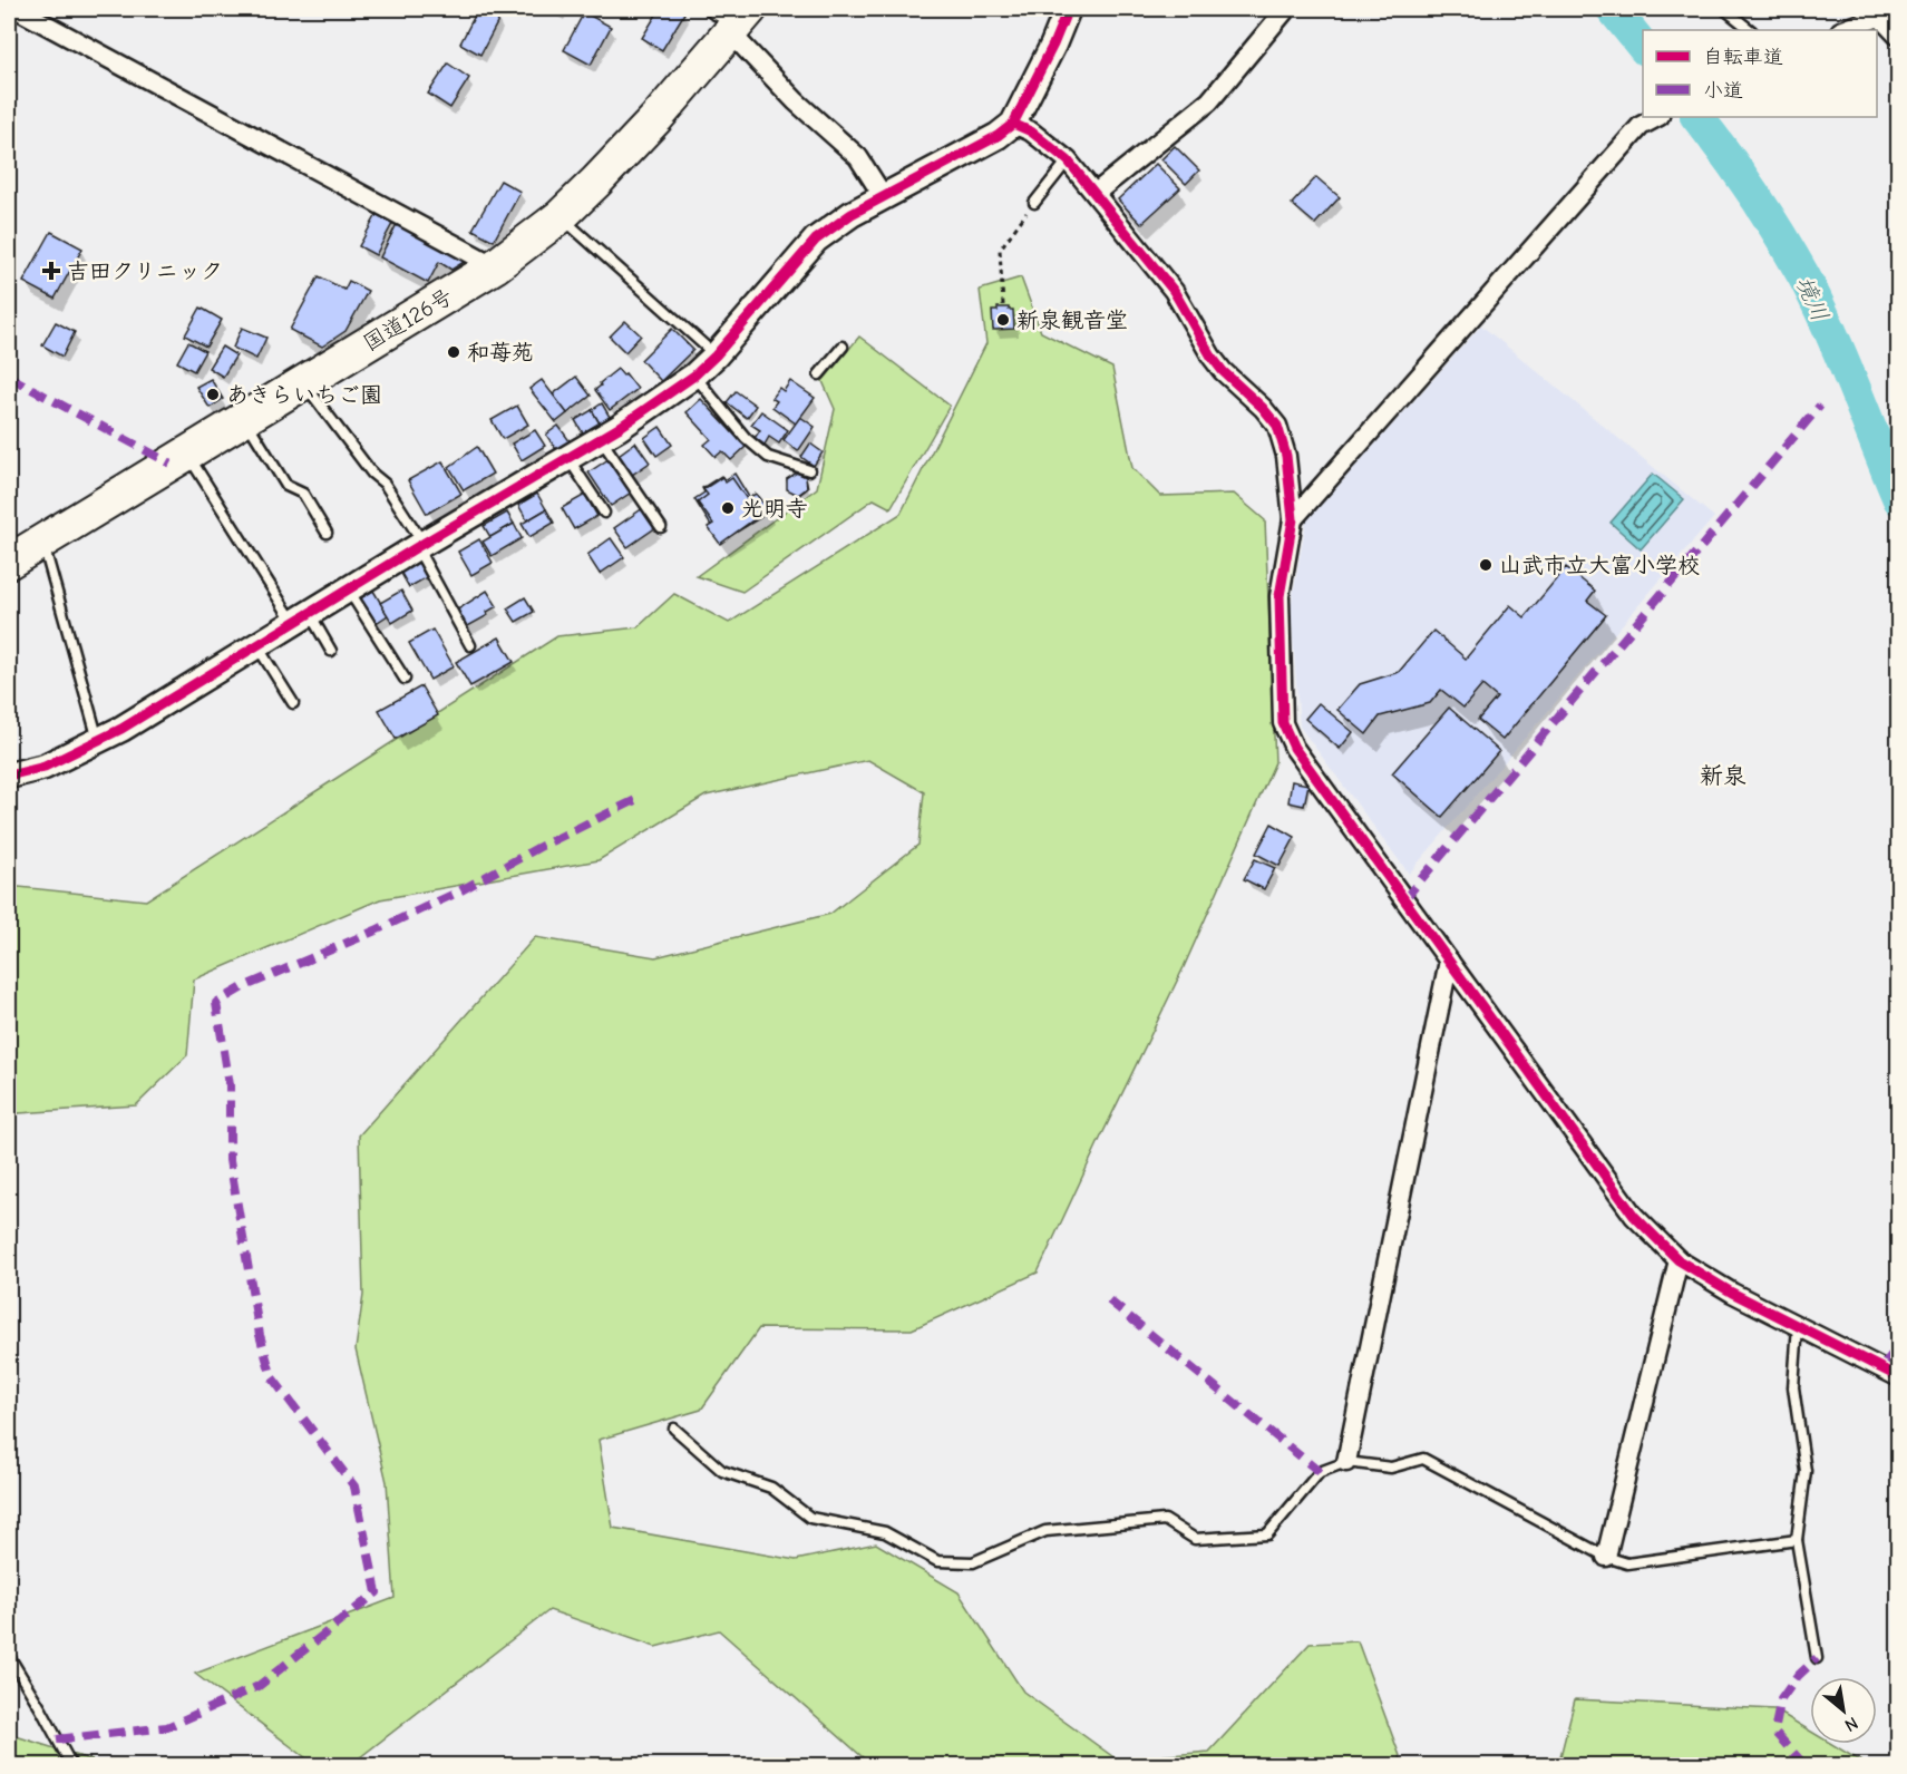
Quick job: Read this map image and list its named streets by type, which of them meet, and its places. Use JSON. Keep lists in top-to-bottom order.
{
  "streets": {
    "highway": ["国道126号"]
  },
  "districts": ["新泉"],
  "water": ["境川"],
  "places": {
    "health": ["吉田クリニック"],
    "other": [
      "新泉観音堂",
      "和苺苑",
      "あきらいちご園",
      "光明寺",
      "山武市立大富小学校"
    ]
  },
  "legend": ["自転車道", "小道"],
  "north": "bottom right"
}
